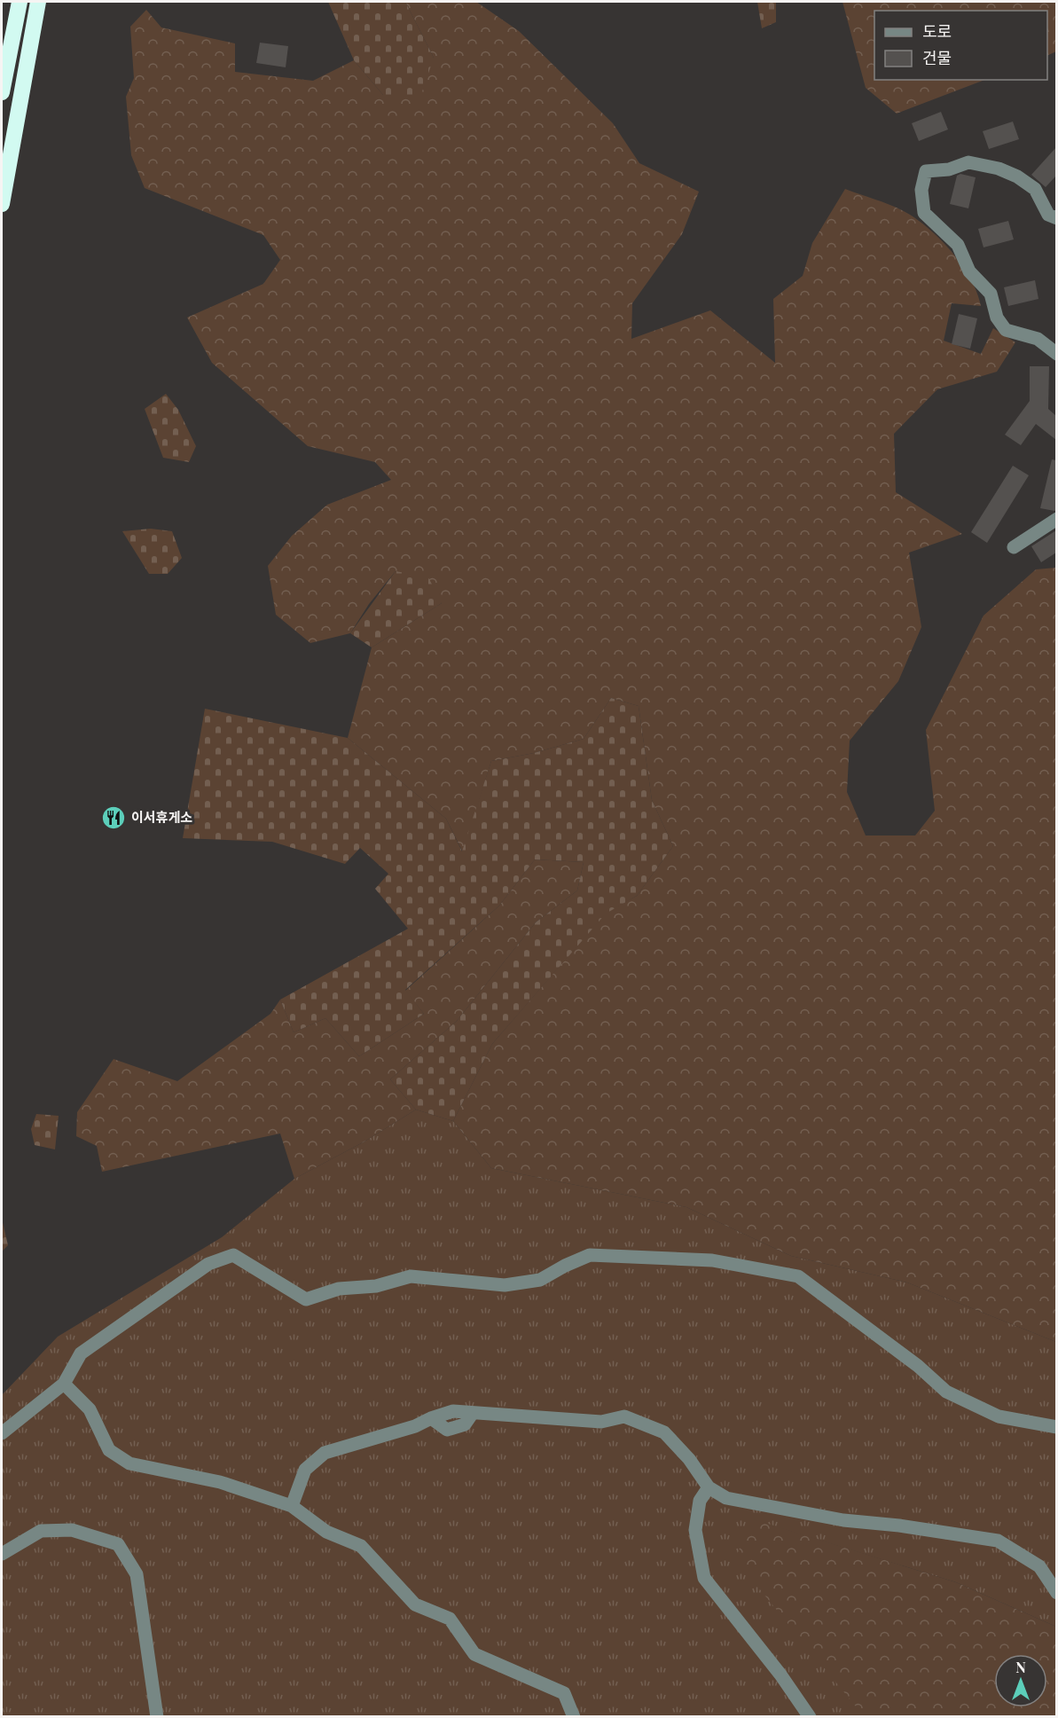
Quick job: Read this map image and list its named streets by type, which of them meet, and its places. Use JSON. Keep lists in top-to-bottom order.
{
  "places": {
    "restaurant": ["이서휴게소"]
  },
  "legend": ["도로", "건물"],
  "north": "top"
}
